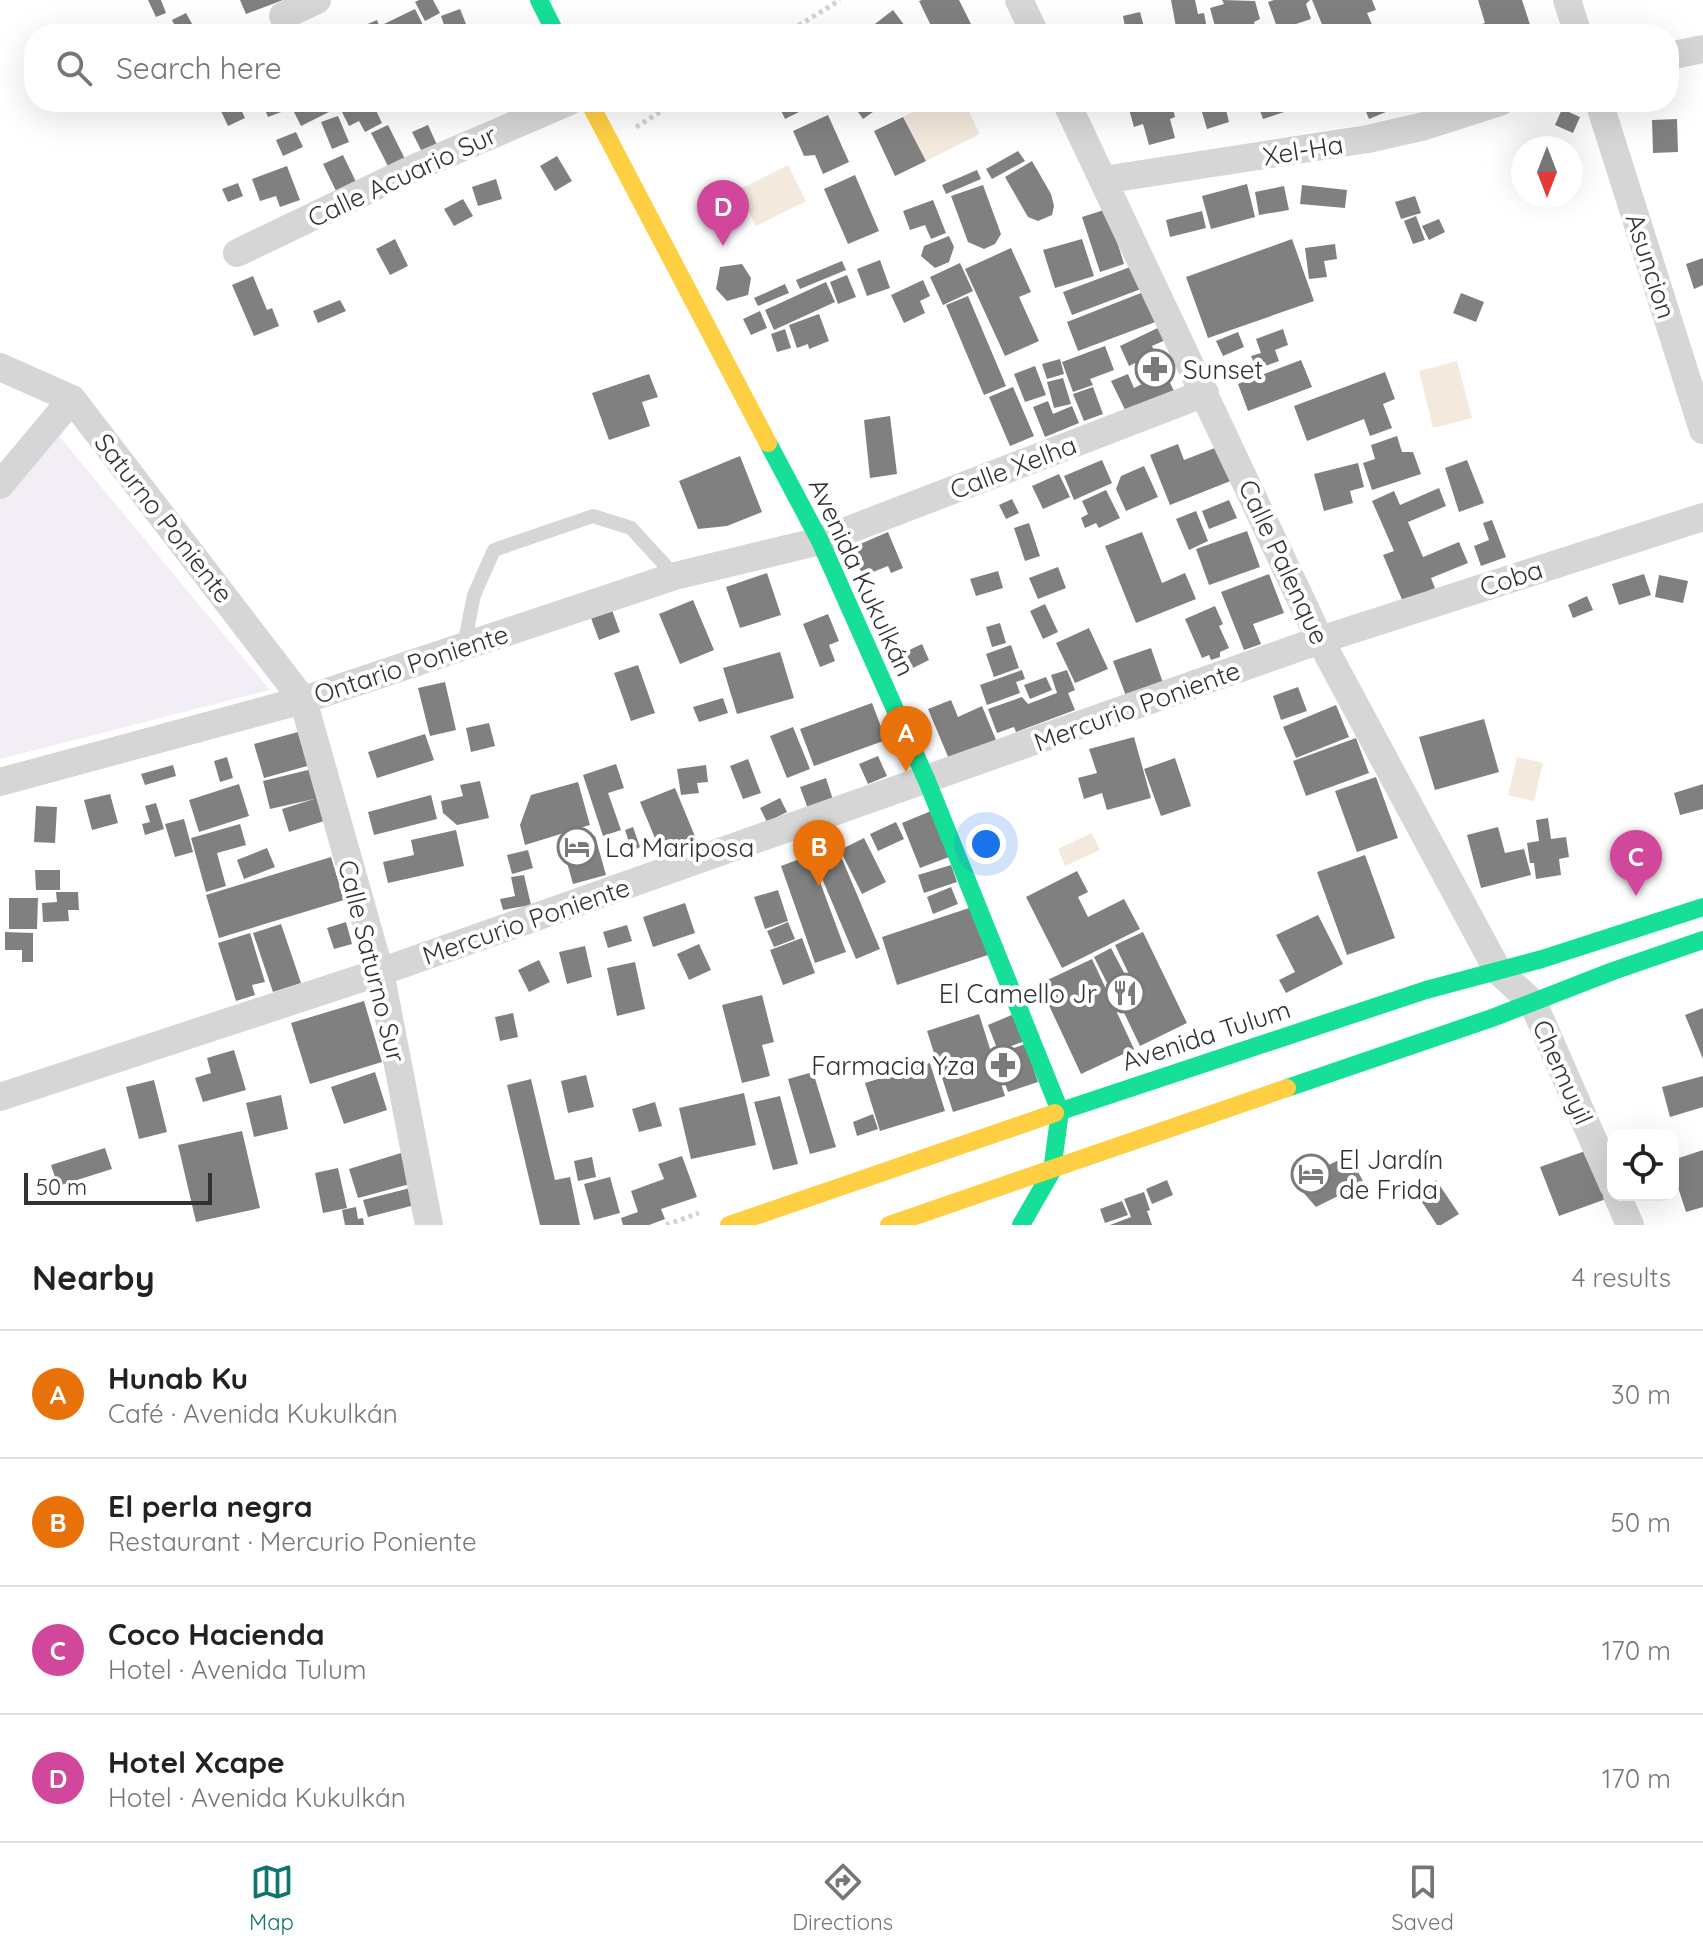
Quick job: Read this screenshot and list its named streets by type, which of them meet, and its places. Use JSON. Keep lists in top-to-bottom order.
{
  "streets": {
    "main road": ["Avenida Kukulkán", "Avenida Tulum"],
    "street": [
      "Xel-Ha",
      "Calle Acuario Sur",
      "Asuncion",
      "Calle Xelha",
      "Saturno Poniente",
      "Calle Palenque",
      "Coba",
      "Ontario Poniente",
      "Mercurio Poniente",
      "Calle Saturno Sur",
      "Chemuyil"
    ]
  },
  "crossings": [
    ["Xel-Ha", "Calle Palenque"],
    ["Calle Xelha", "Calle Palenque"],
    ["Calle Xelha", "Avenida Kukulkán"],
    ["Calle Xelha", "Ontario Poniente"],
    ["Saturno Poniente", "Ontario Poniente"],
    ["Saturno Poniente", "Calle Saturno Sur"],
    ["Calle Palenque", "Coba"],
    ["Calle Palenque", "Mercurio Poniente"],
    ["Calle Palenque", "Avenida Tulum"],
    ["Calle Palenque", "Chemuyil"],
    ["Avenida Kukulkán", "Ontario Poniente"],
    ["Avenida Kukulkán", "Mercurio Poniente"],
    ["Avenida Kukulkán", "Avenida Tulum"],
    ["Coba", "Mercurio Poniente"],
    ["Ontario Poniente", "Calle Saturno Sur"],
    ["Mercurio Poniente", "Calle Saturno Sur"]
  ],
  "places": {
    "pharmacy": ["Sunset", "Farmacia Yza"],
    "hotel": ["La Mariposa", "El Jardín de Frida"],
    "restaurant": ["El Camello Jr"]
  },
  "scale_bar": "50 m",
  "north": "bottom",
  "page": {
    "search": "Search here",
    "pins": [
      "D",
      "A",
      "B",
      "C"
    ],
    "scale": "50 m",
    "heading": ["Nearby", "4 results"],
    "list": [
      {
        "mark": "A",
        "name": "Hunab Ku",
        "note": "Café · Avenida Kukulkán",
        "value": "30 m"
      },
      {
        "mark": "B",
        "name": "El perla negra",
        "note": "Restaurant · Mercurio Poniente",
        "value": "50 m"
      },
      {
        "mark": "C",
        "name": "Coco Hacienda",
        "note": "Hotel · Avenida Tulum",
        "value": "170 m"
      },
      {
        "mark": "D",
        "name": "Hotel Xcape",
        "note": "Hotel · Avenida Kukulkán",
        "value": "170 m"
      }
    ],
    "nav": ["Map", "Directions", "Saved"]
  }
}
